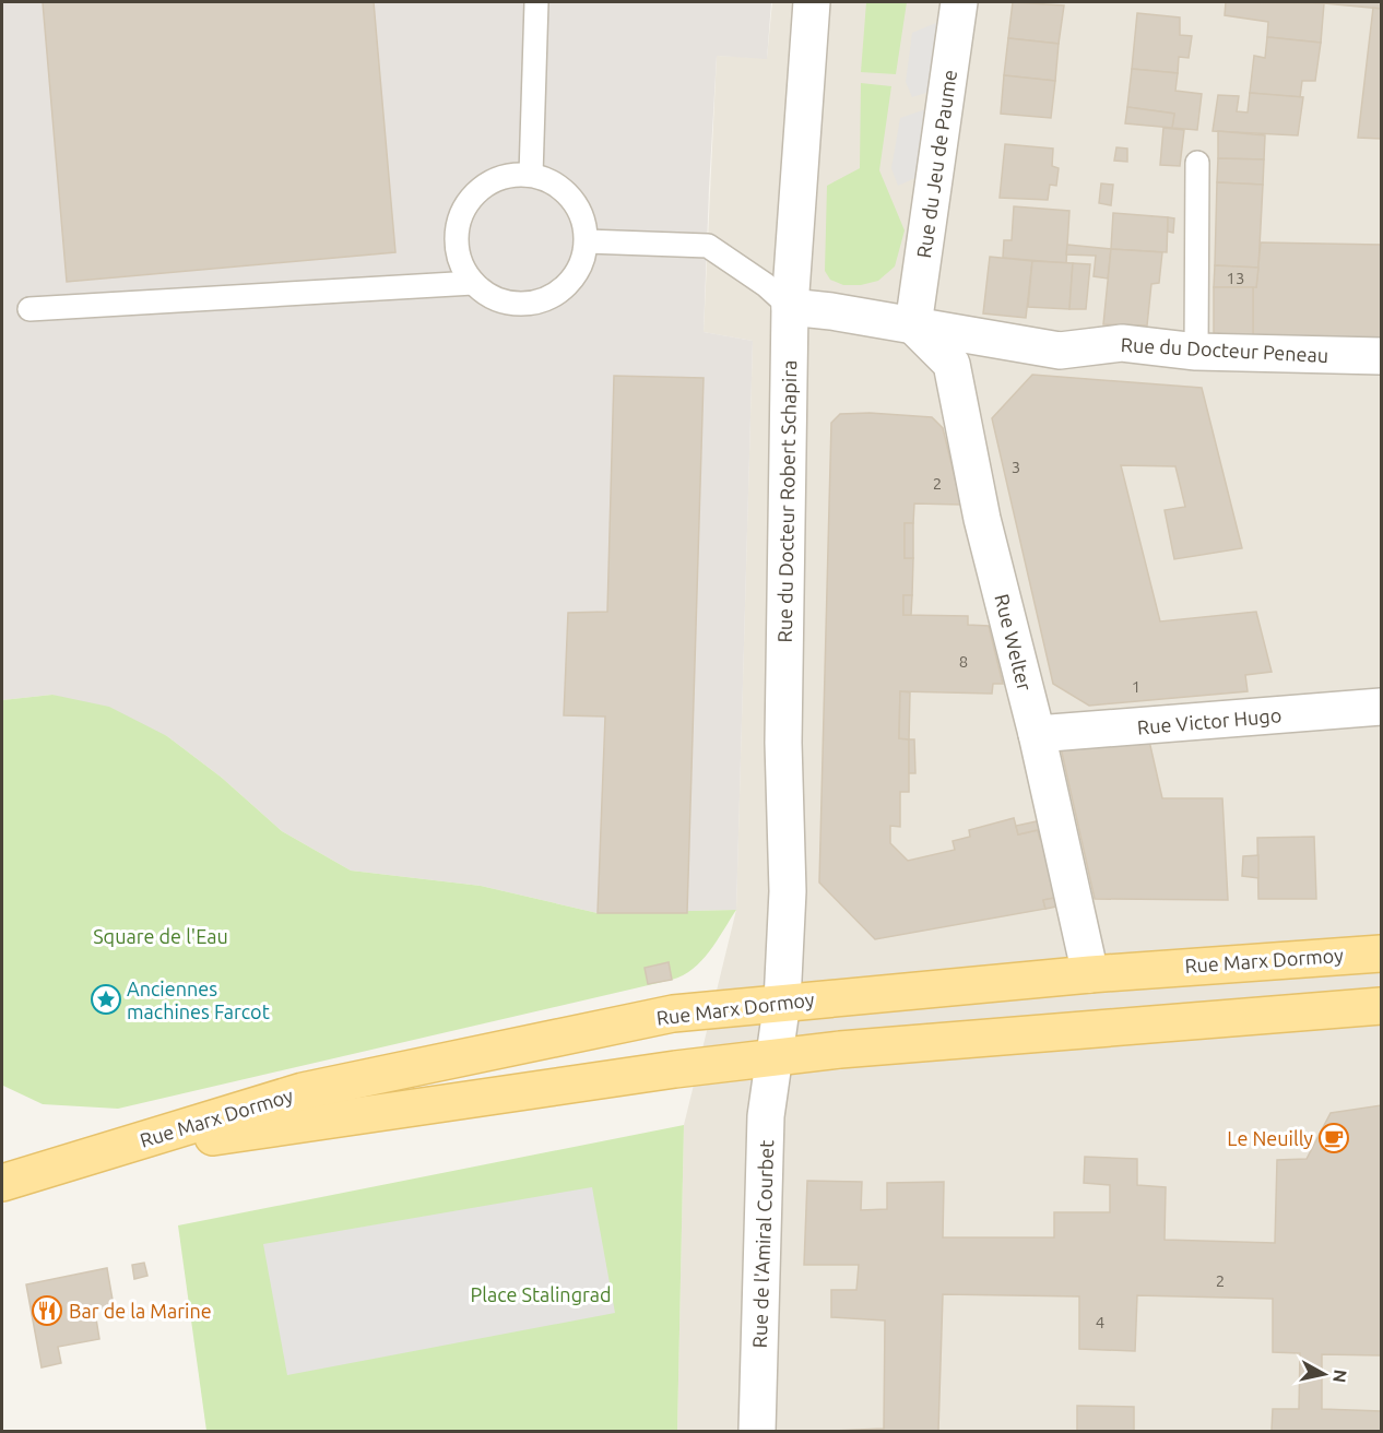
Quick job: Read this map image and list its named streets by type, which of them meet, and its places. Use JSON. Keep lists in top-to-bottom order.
{
  "streets": {
    "main road": ["Rue Marx Dormoy"],
    "street": [
      "Rue du Jeu de Paume",
      "Rue du Docteur Peneau",
      "Rue du Docteur Robert Schapira",
      "Rue Welter",
      "Rue Victor Hugo",
      "Rue de l'Amiral Courbet"
    ]
  },
  "crossings": [
    ["Rue du Jeu de Paume", "Rue du Docteur Peneau"],
    ["Rue du Jeu de Paume", "Rue Welter"],
    ["Rue du Docteur Peneau", "Rue du Docteur Robert Schapira"],
    ["Rue du Docteur Peneau", "Rue Welter"],
    ["Rue du Docteur Robert Schapira", "Rue Marx Dormoy"],
    ["Rue du Docteur Robert Schapira", "Rue de l'Amiral Courbet"],
    ["Rue Welter", "Rue Victor Hugo"],
    ["Rue Welter", "Rue Marx Dormoy"],
    ["Rue Marx Dormoy", "Rue de l'Amiral Courbet"]
  ],
  "parks": ["Square de l'Eau", "Place Stalingrad"],
  "places": {
    "place": ["Anciennes machines Farcot"],
    "cafe": ["Le Neuilly"],
    "restaurant": ["Bar de la Marine"]
  },
  "house_numbers": [
    "13",
    "3",
    "2",
    "8",
    "1",
    "2",
    "4"
  ],
  "north": "right"
}
